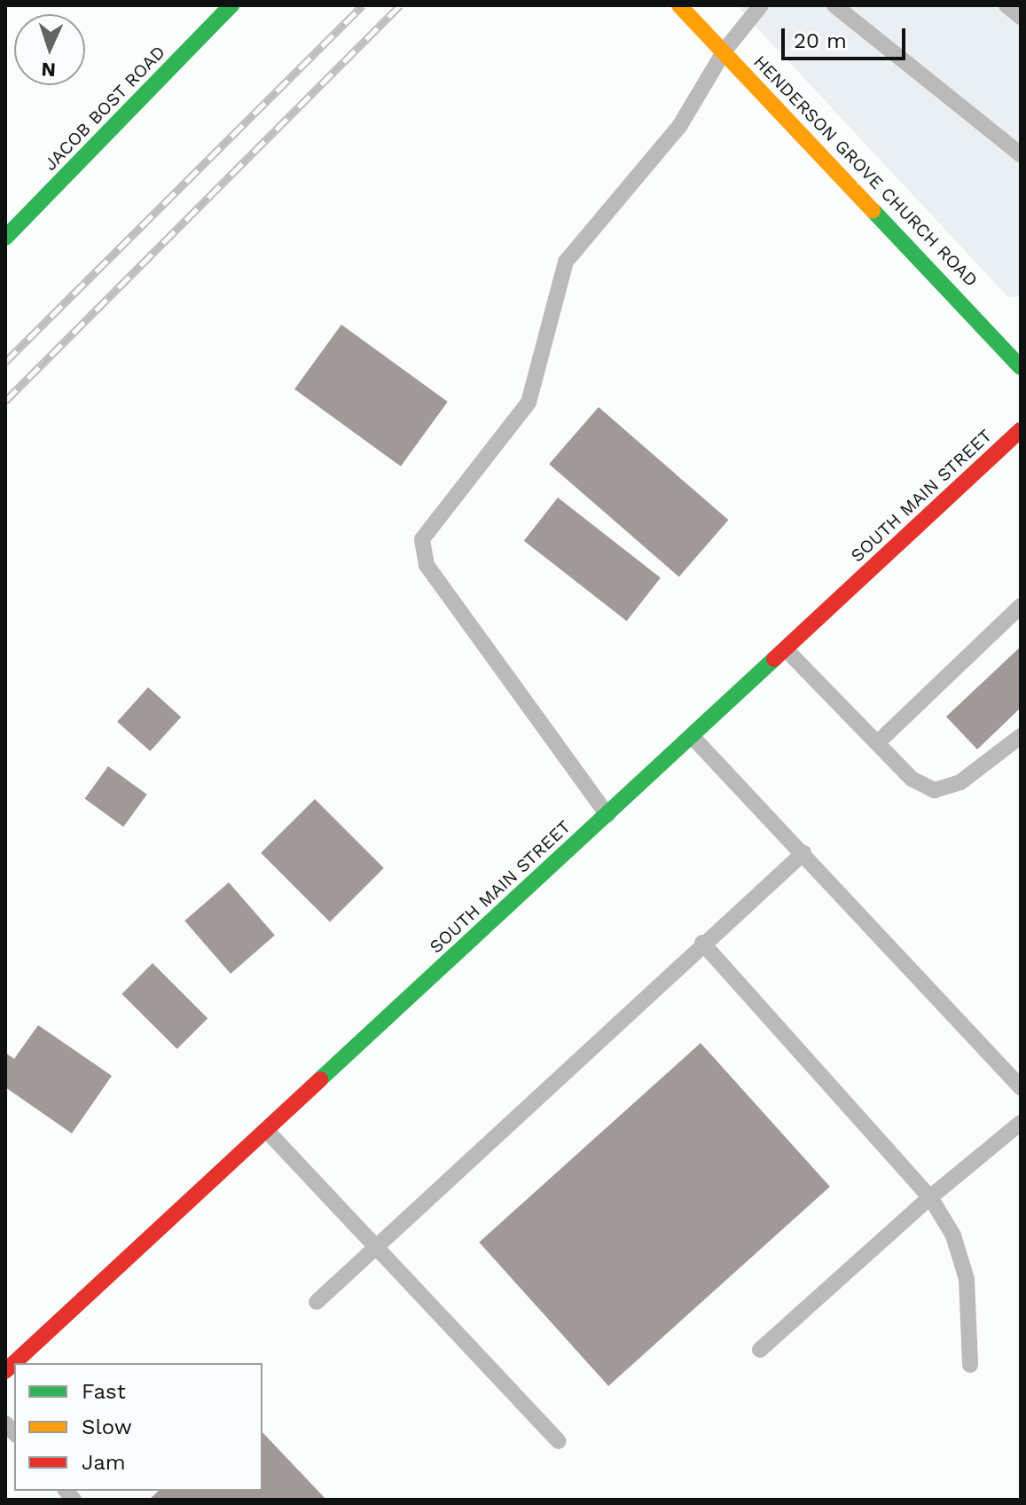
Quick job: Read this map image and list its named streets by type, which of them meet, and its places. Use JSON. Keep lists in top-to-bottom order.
{
  "streets": {
    "main road": ["JACOB BOST ROAD", "HENDERSON GROVE CHURCH ROAD", "SOUTH MAIN STREET"]
  },
  "legend": ["Fast", "Slow", "Jam"],
  "scale_bar": "20 m",
  "north": "bottom"
}
